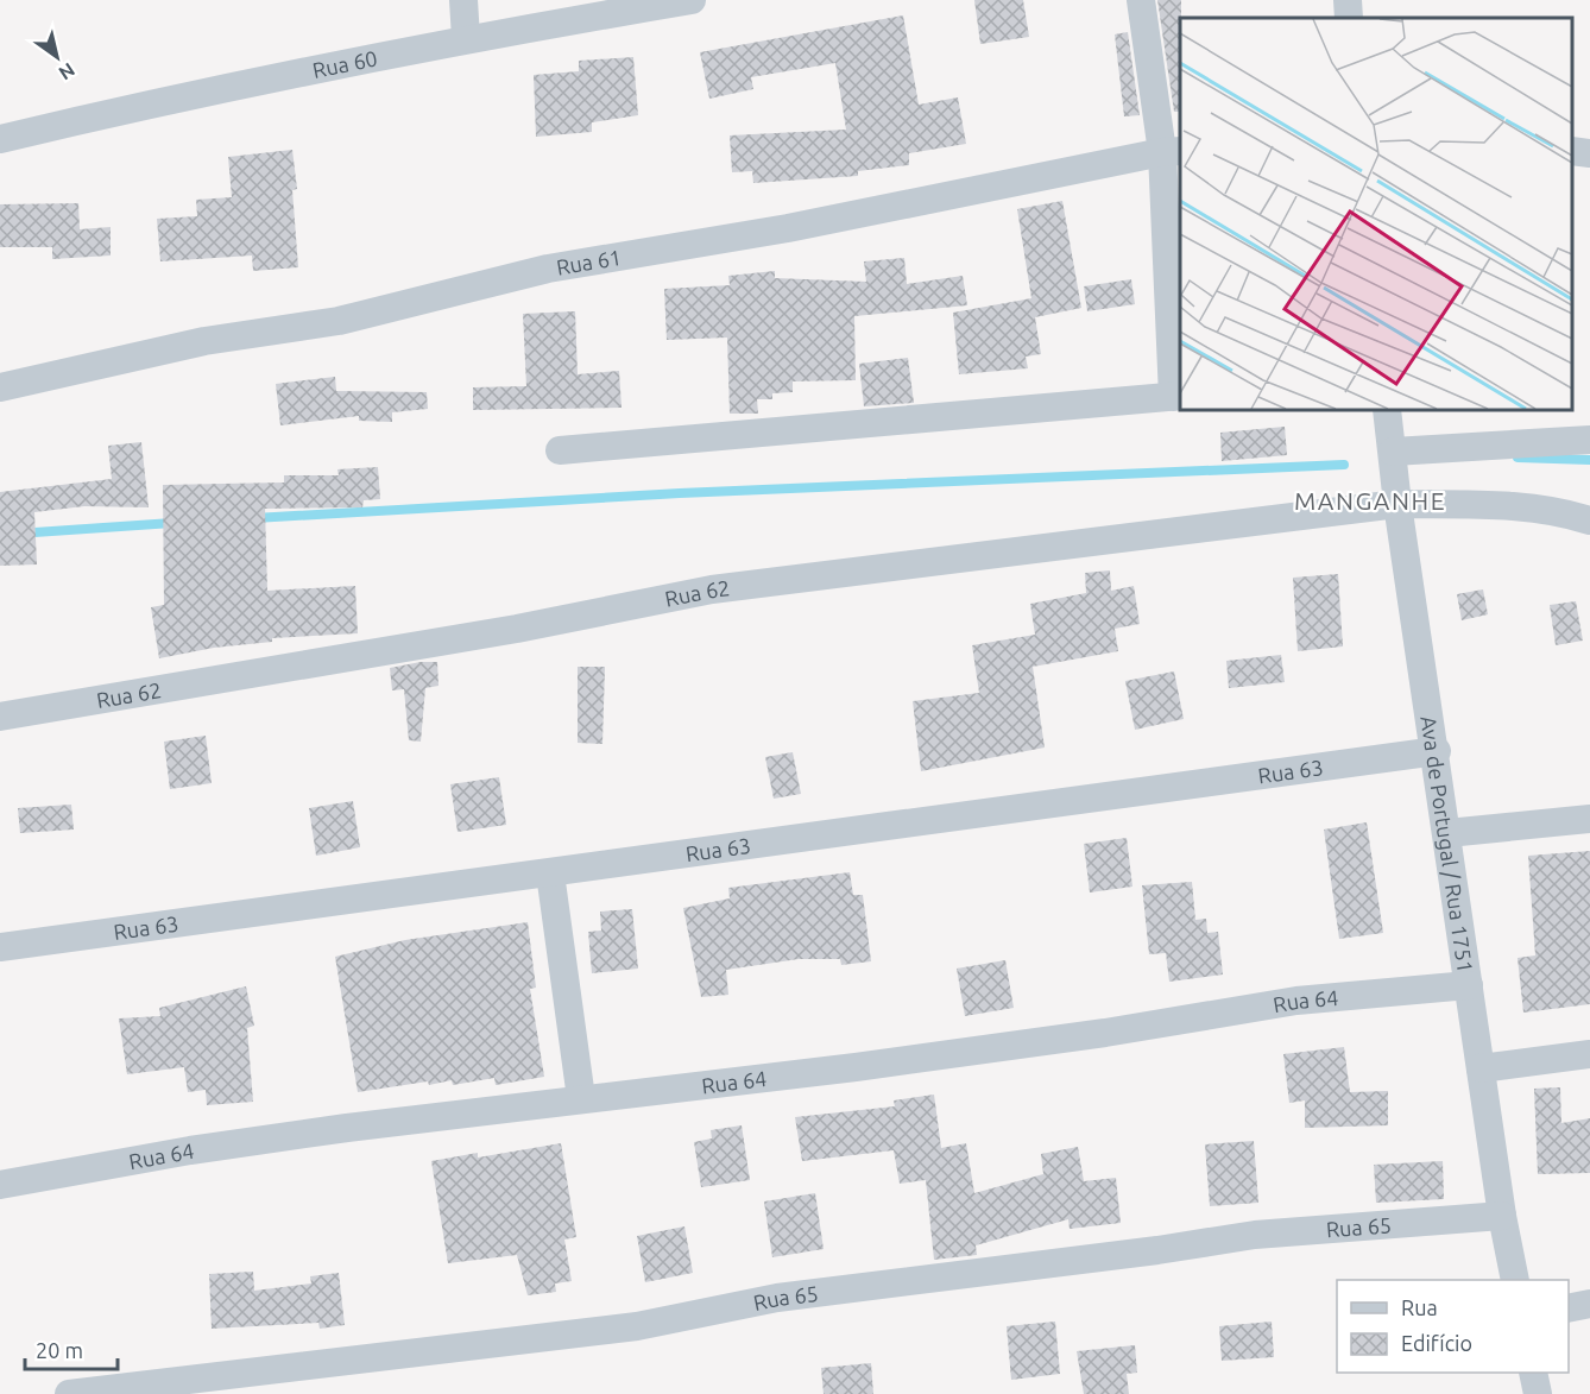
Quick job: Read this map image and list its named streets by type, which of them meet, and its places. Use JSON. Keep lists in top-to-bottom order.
{
  "streets": {
    "street": [
      "Rua 60",
      "Rua 61",
      "Rua 62",
      "Rua 63",
      "Ava de Portugal / Rua 1751",
      "Rua 64",
      "Rua 65"
    ]
  },
  "crossings": [
    ["Rua 62", "Ava de Portugal / Rua 1751"],
    ["Rua 63", "Ava de Portugal / Rua 1751"],
    ["Ava de Portugal / Rua 1751", "Rua 64"],
    ["Ava de Portugal / Rua 1751", "Rua 65"]
  ],
  "districts": ["MANGANHE"],
  "legend": ["Rua", "Edifício"],
  "scale_bar": "20 m",
  "north": "bottom right"
}
